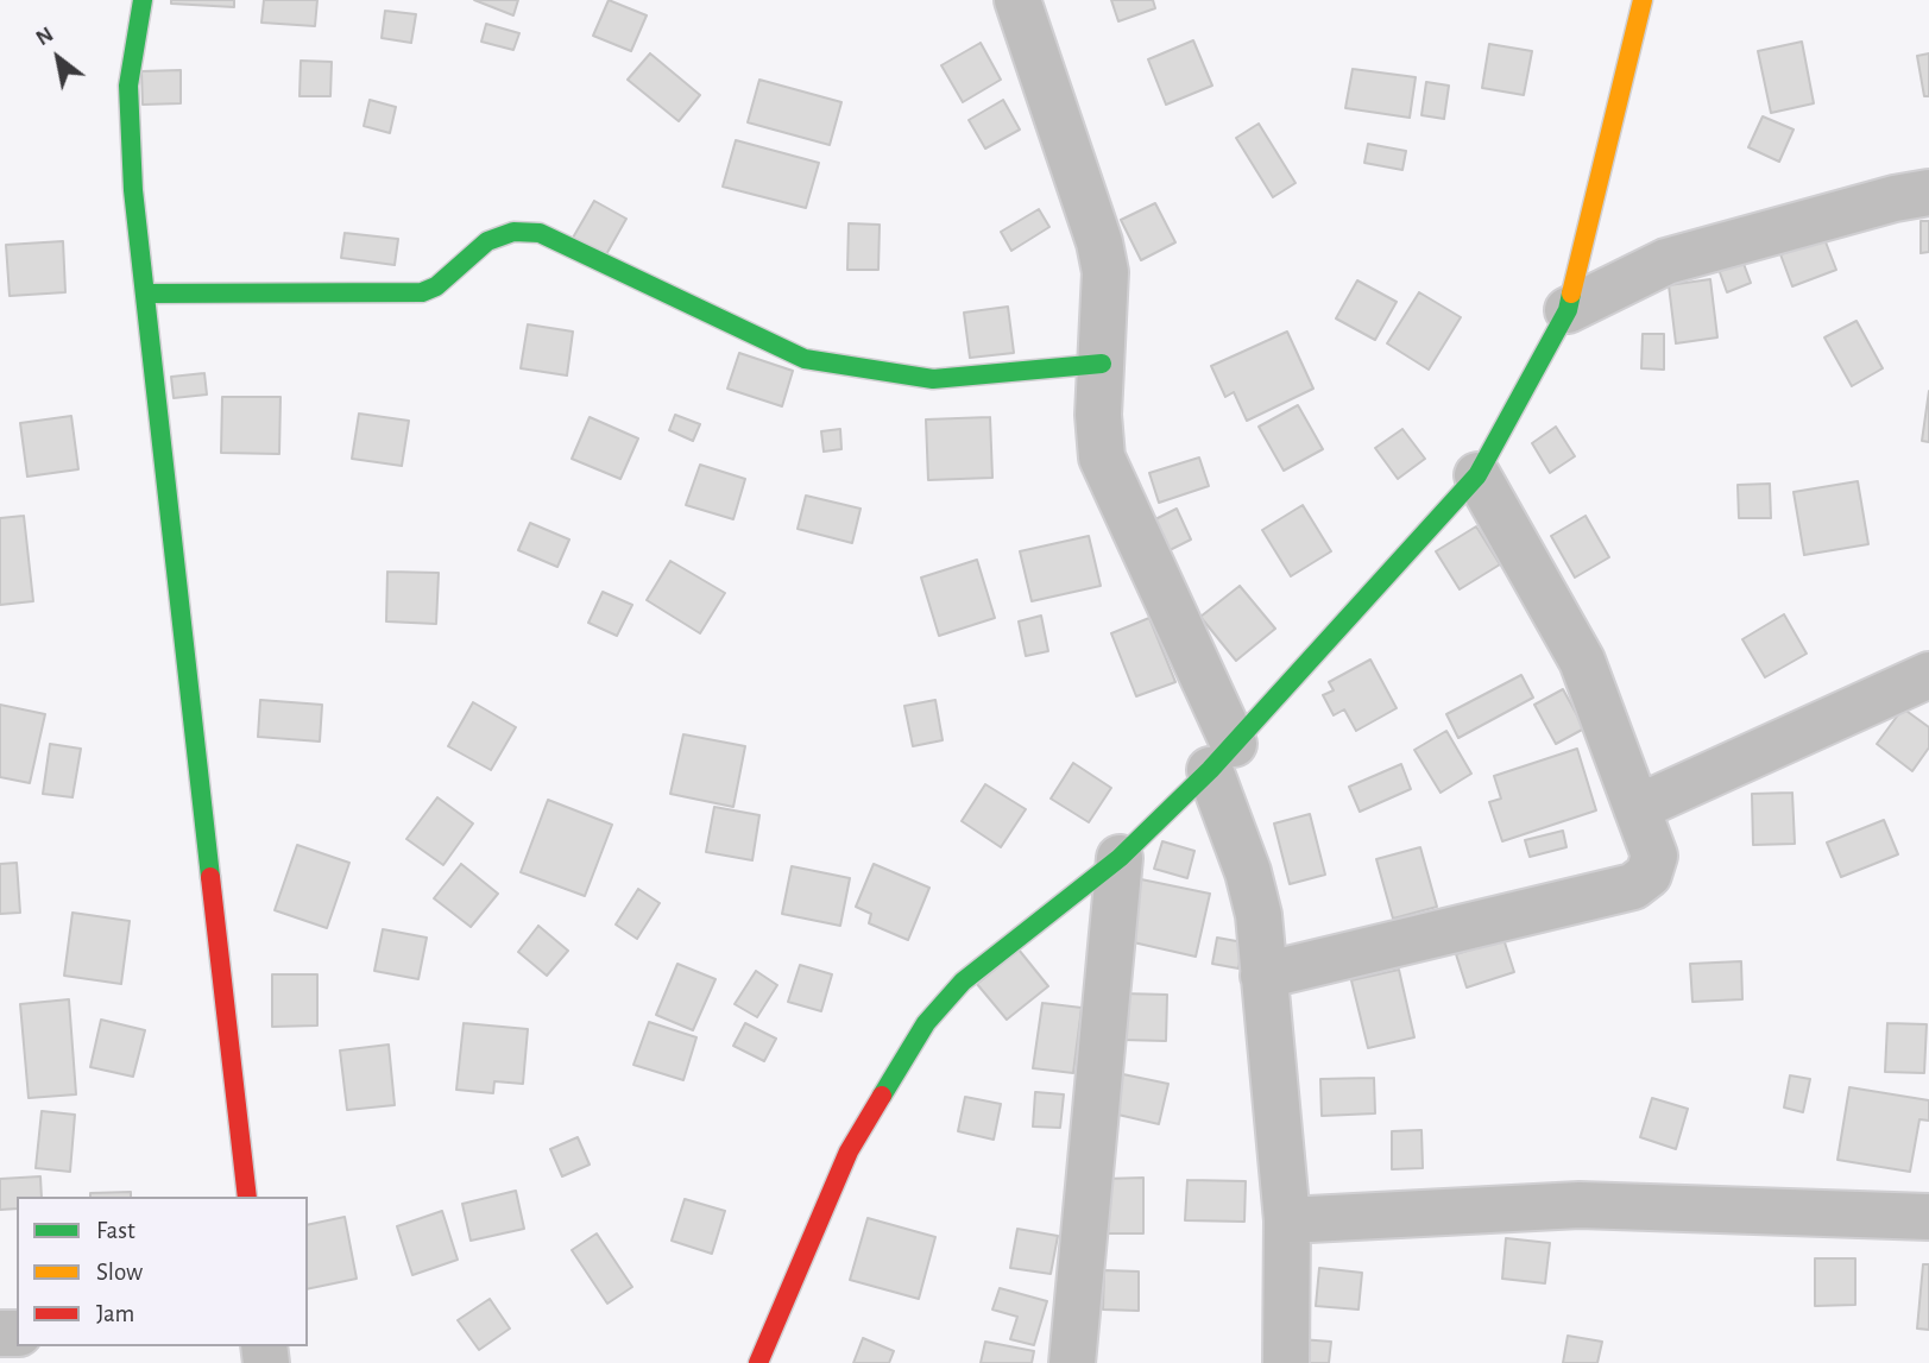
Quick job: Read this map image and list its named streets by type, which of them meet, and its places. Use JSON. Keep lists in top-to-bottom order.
{
  "legend": ["Fast", "Slow", "Jam"],
  "north": "top left"
}
